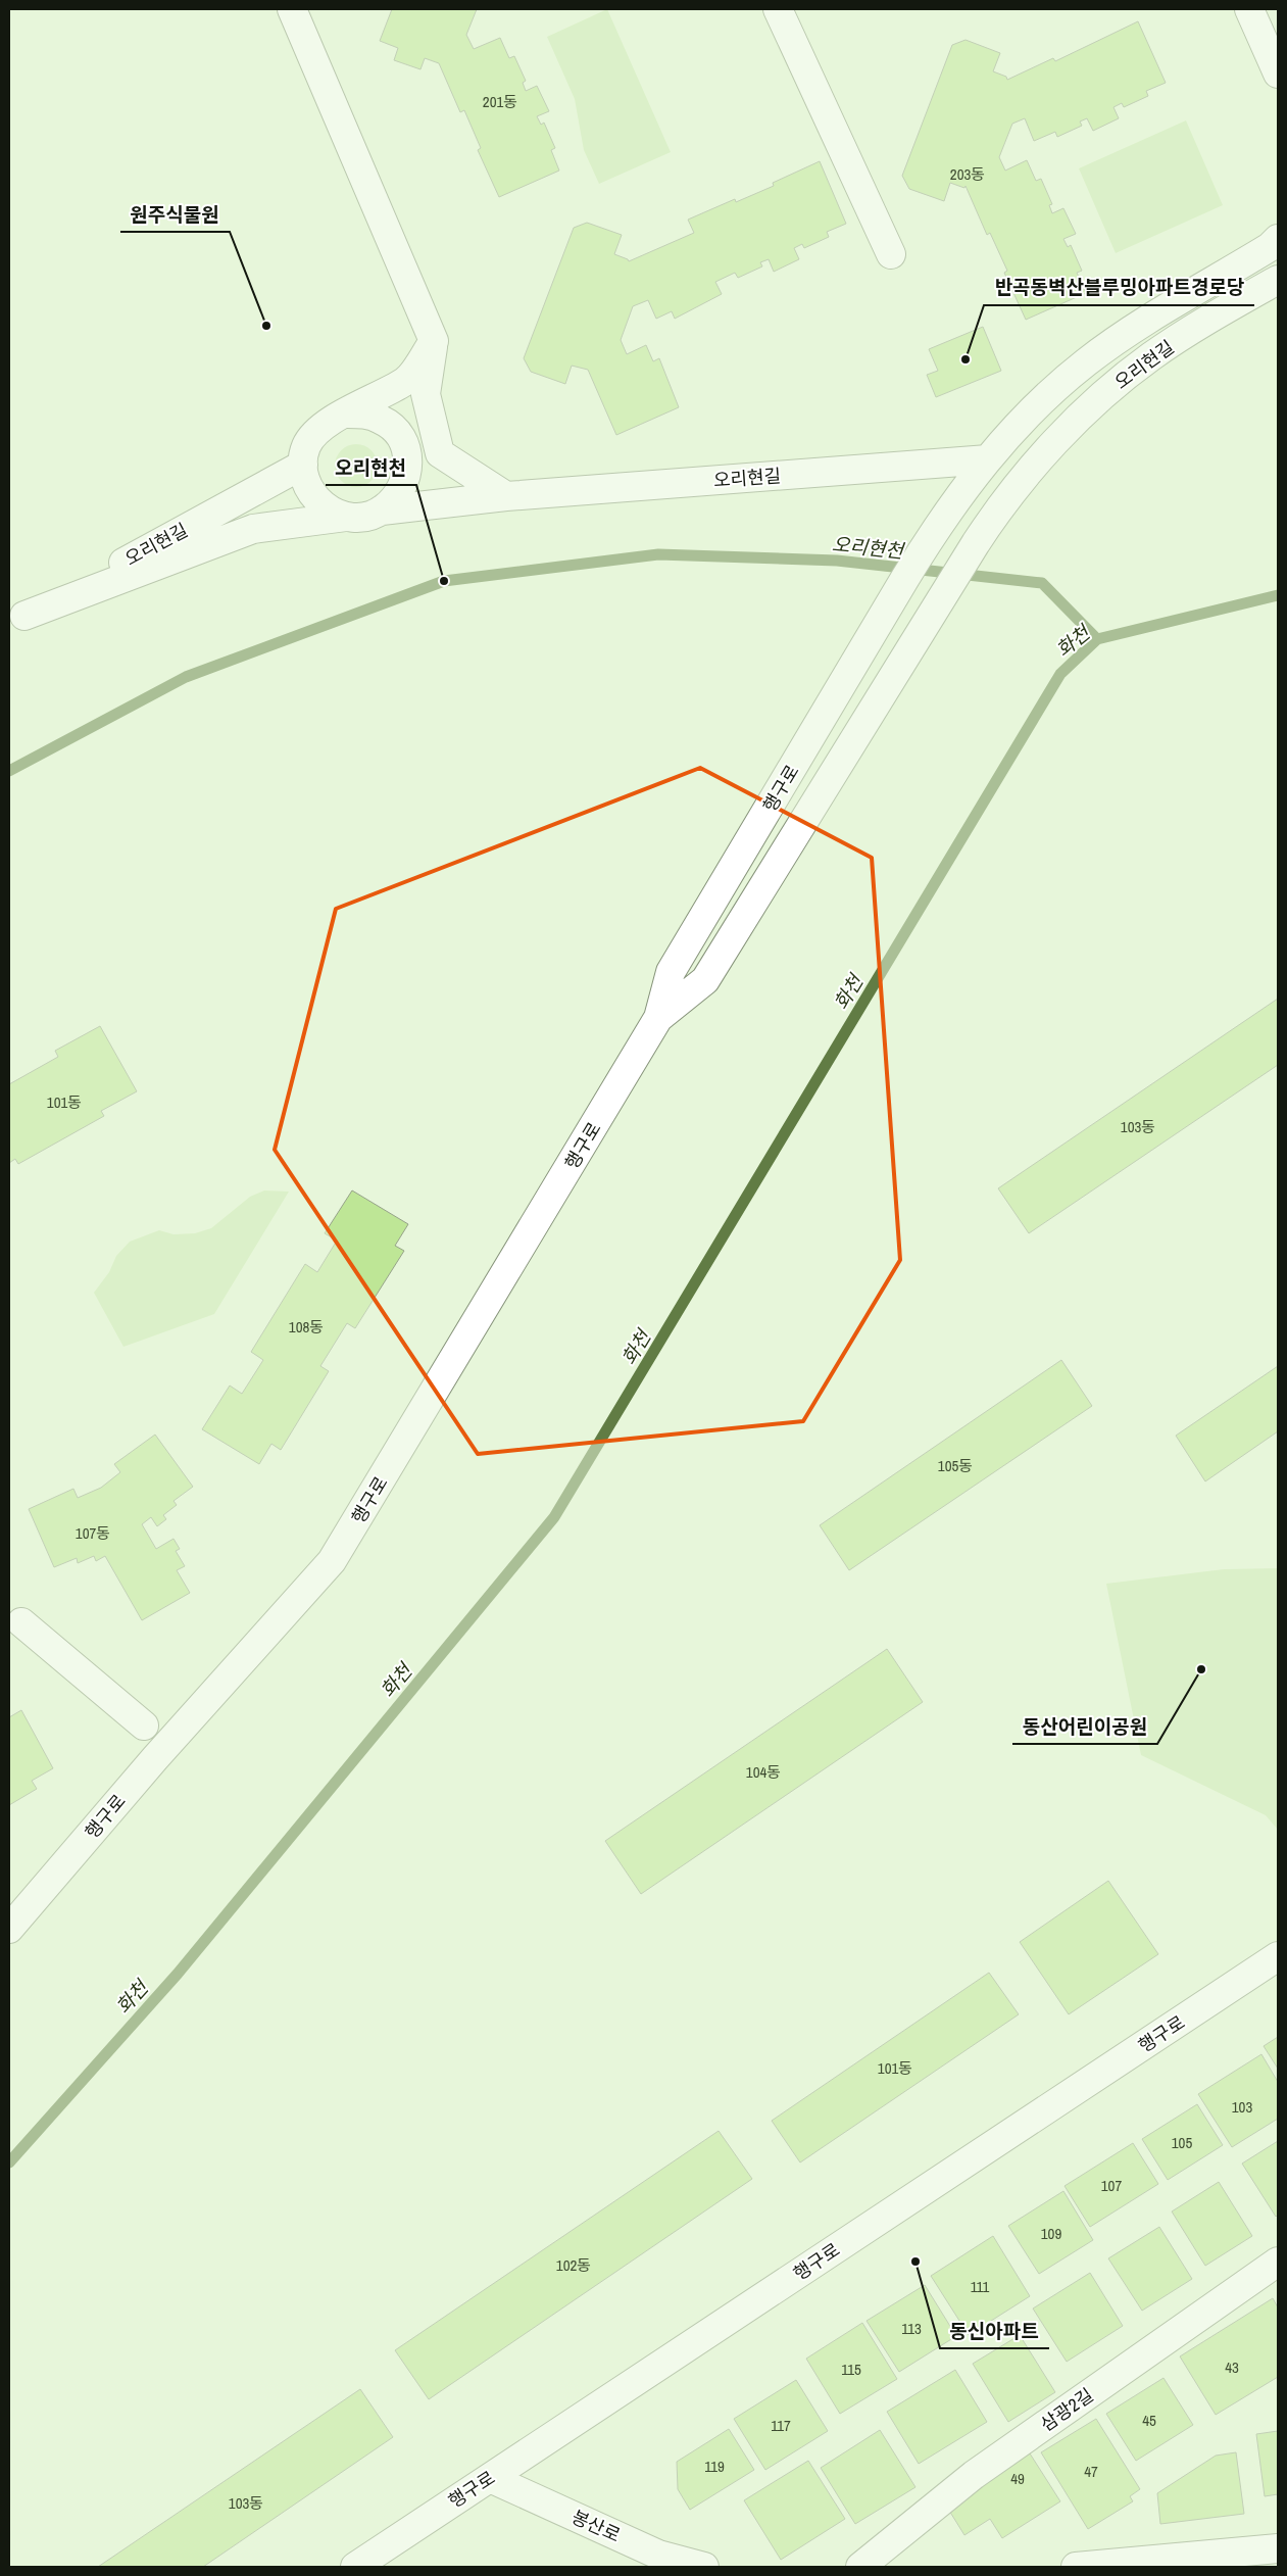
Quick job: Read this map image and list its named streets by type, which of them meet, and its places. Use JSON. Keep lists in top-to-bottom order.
{
  "streets": {
    "street": [
      "오리현길",
      "행구로",
      "삼광2길",
      "봉산로"
    ]
  },
  "crossings": [
    ["오리현길", "행구로"],
    ["행구로", "봉산로"]
  ],
  "water": ["오리현천", "화천"],
  "places": [
    "원주식물원",
    "반곡동벽산블루밍아파트경로당",
    "오리현천",
    "동산어린이공원",
    "동신아파트"
  ],
  "house_numbers": [
    "201동",
    "203동",
    "101동",
    "103동",
    "108동",
    "105동",
    "107동",
    "104동",
    "101동",
    "103",
    "105",
    "107",
    "109",
    "102동",
    "111",
    "113",
    "43",
    "115",
    "45",
    "117",
    "119",
    "47",
    "49",
    "103동"
  ]
}
